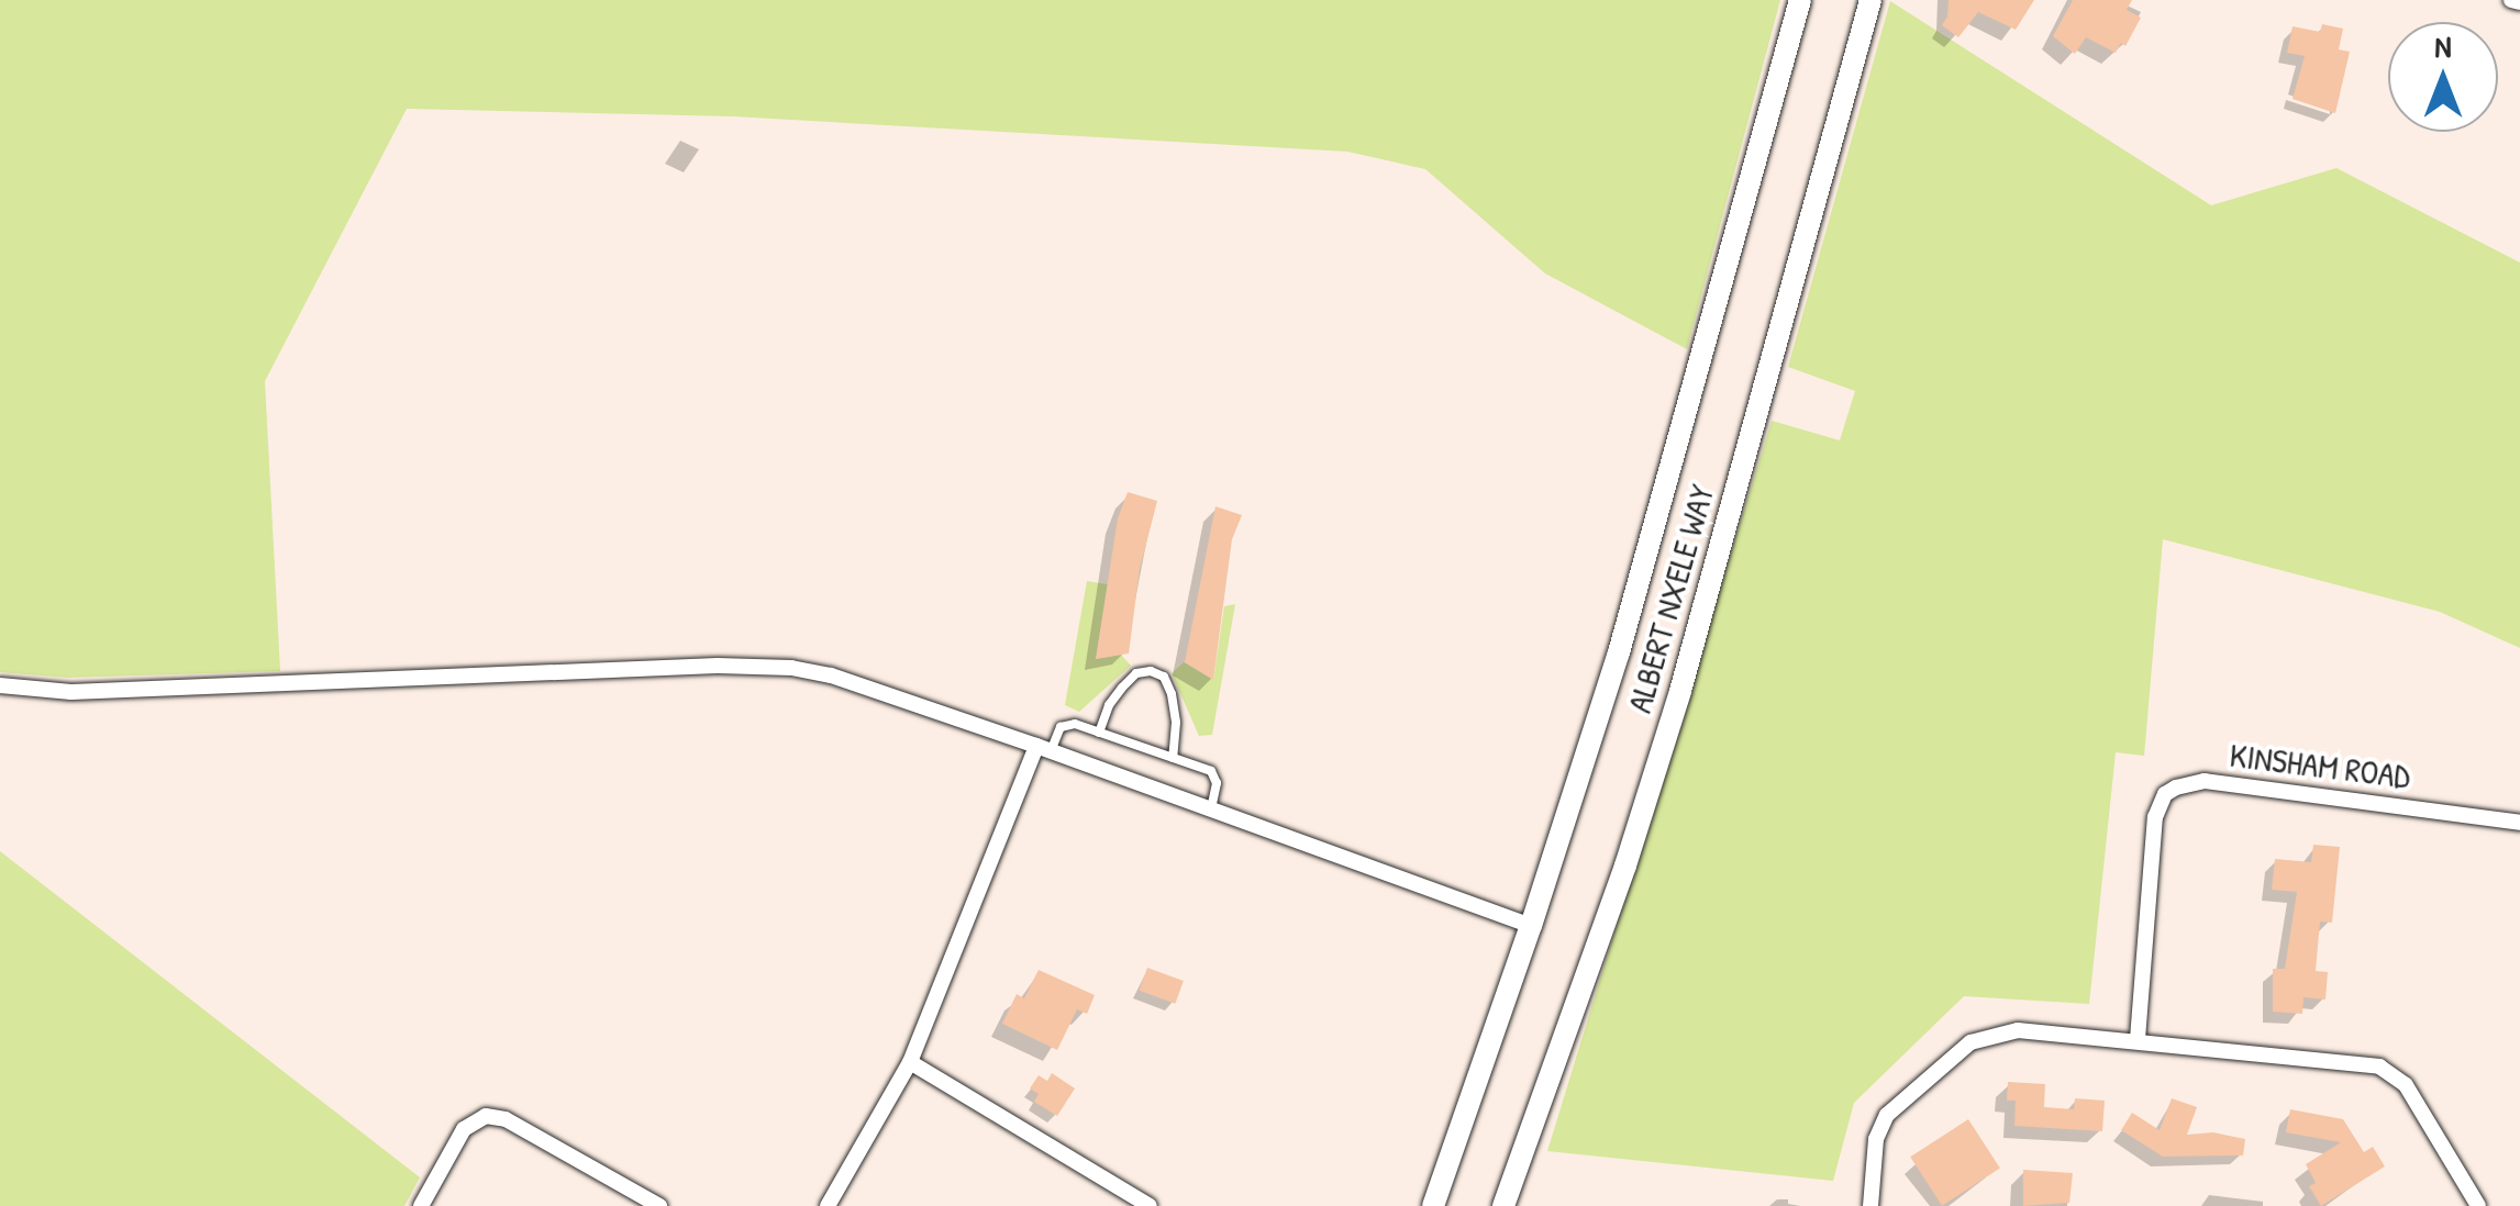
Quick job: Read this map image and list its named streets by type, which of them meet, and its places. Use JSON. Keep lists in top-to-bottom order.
{
  "streets": {
    "main road": ["ALBERT NXELE WAY"],
    "street": ["KINSHAM ROAD"]
  },
  "north": "top"
}
